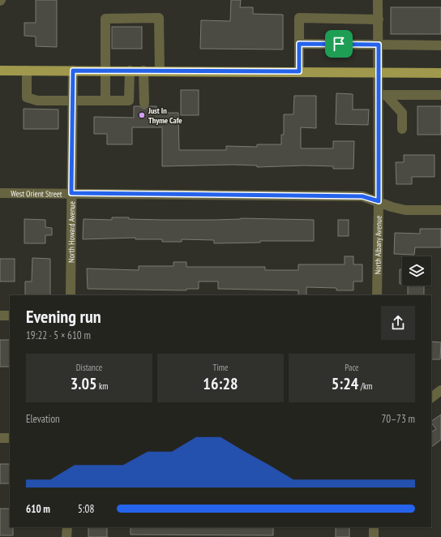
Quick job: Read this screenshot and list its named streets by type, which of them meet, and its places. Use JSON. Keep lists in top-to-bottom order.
{
  "streets": {
    "street": ["West Orient Street", "North Howard Avenue", "North Albany Avenue"]
  },
  "crossings": [
    ["West Orient Street", "North Howard Avenue"],
    ["West Orient Street", "North Albany Avenue"]
  ],
  "places": ["Just In Thyme Cafe"],
  "page": {
    "heading": ["Evening run", "19:22 · 5 × 610 m"],
    "stats": [
      ["Distance", "3.05 km"],
      ["Time", "16:28"],
      ["Pace", "5:24 /km"]
    ],
    "chart": ["Elevation", "70–73 m"],
    "list": [
      {
        "name": "610 m",
        "note": "5:08"
      }
    ]
  }
}
